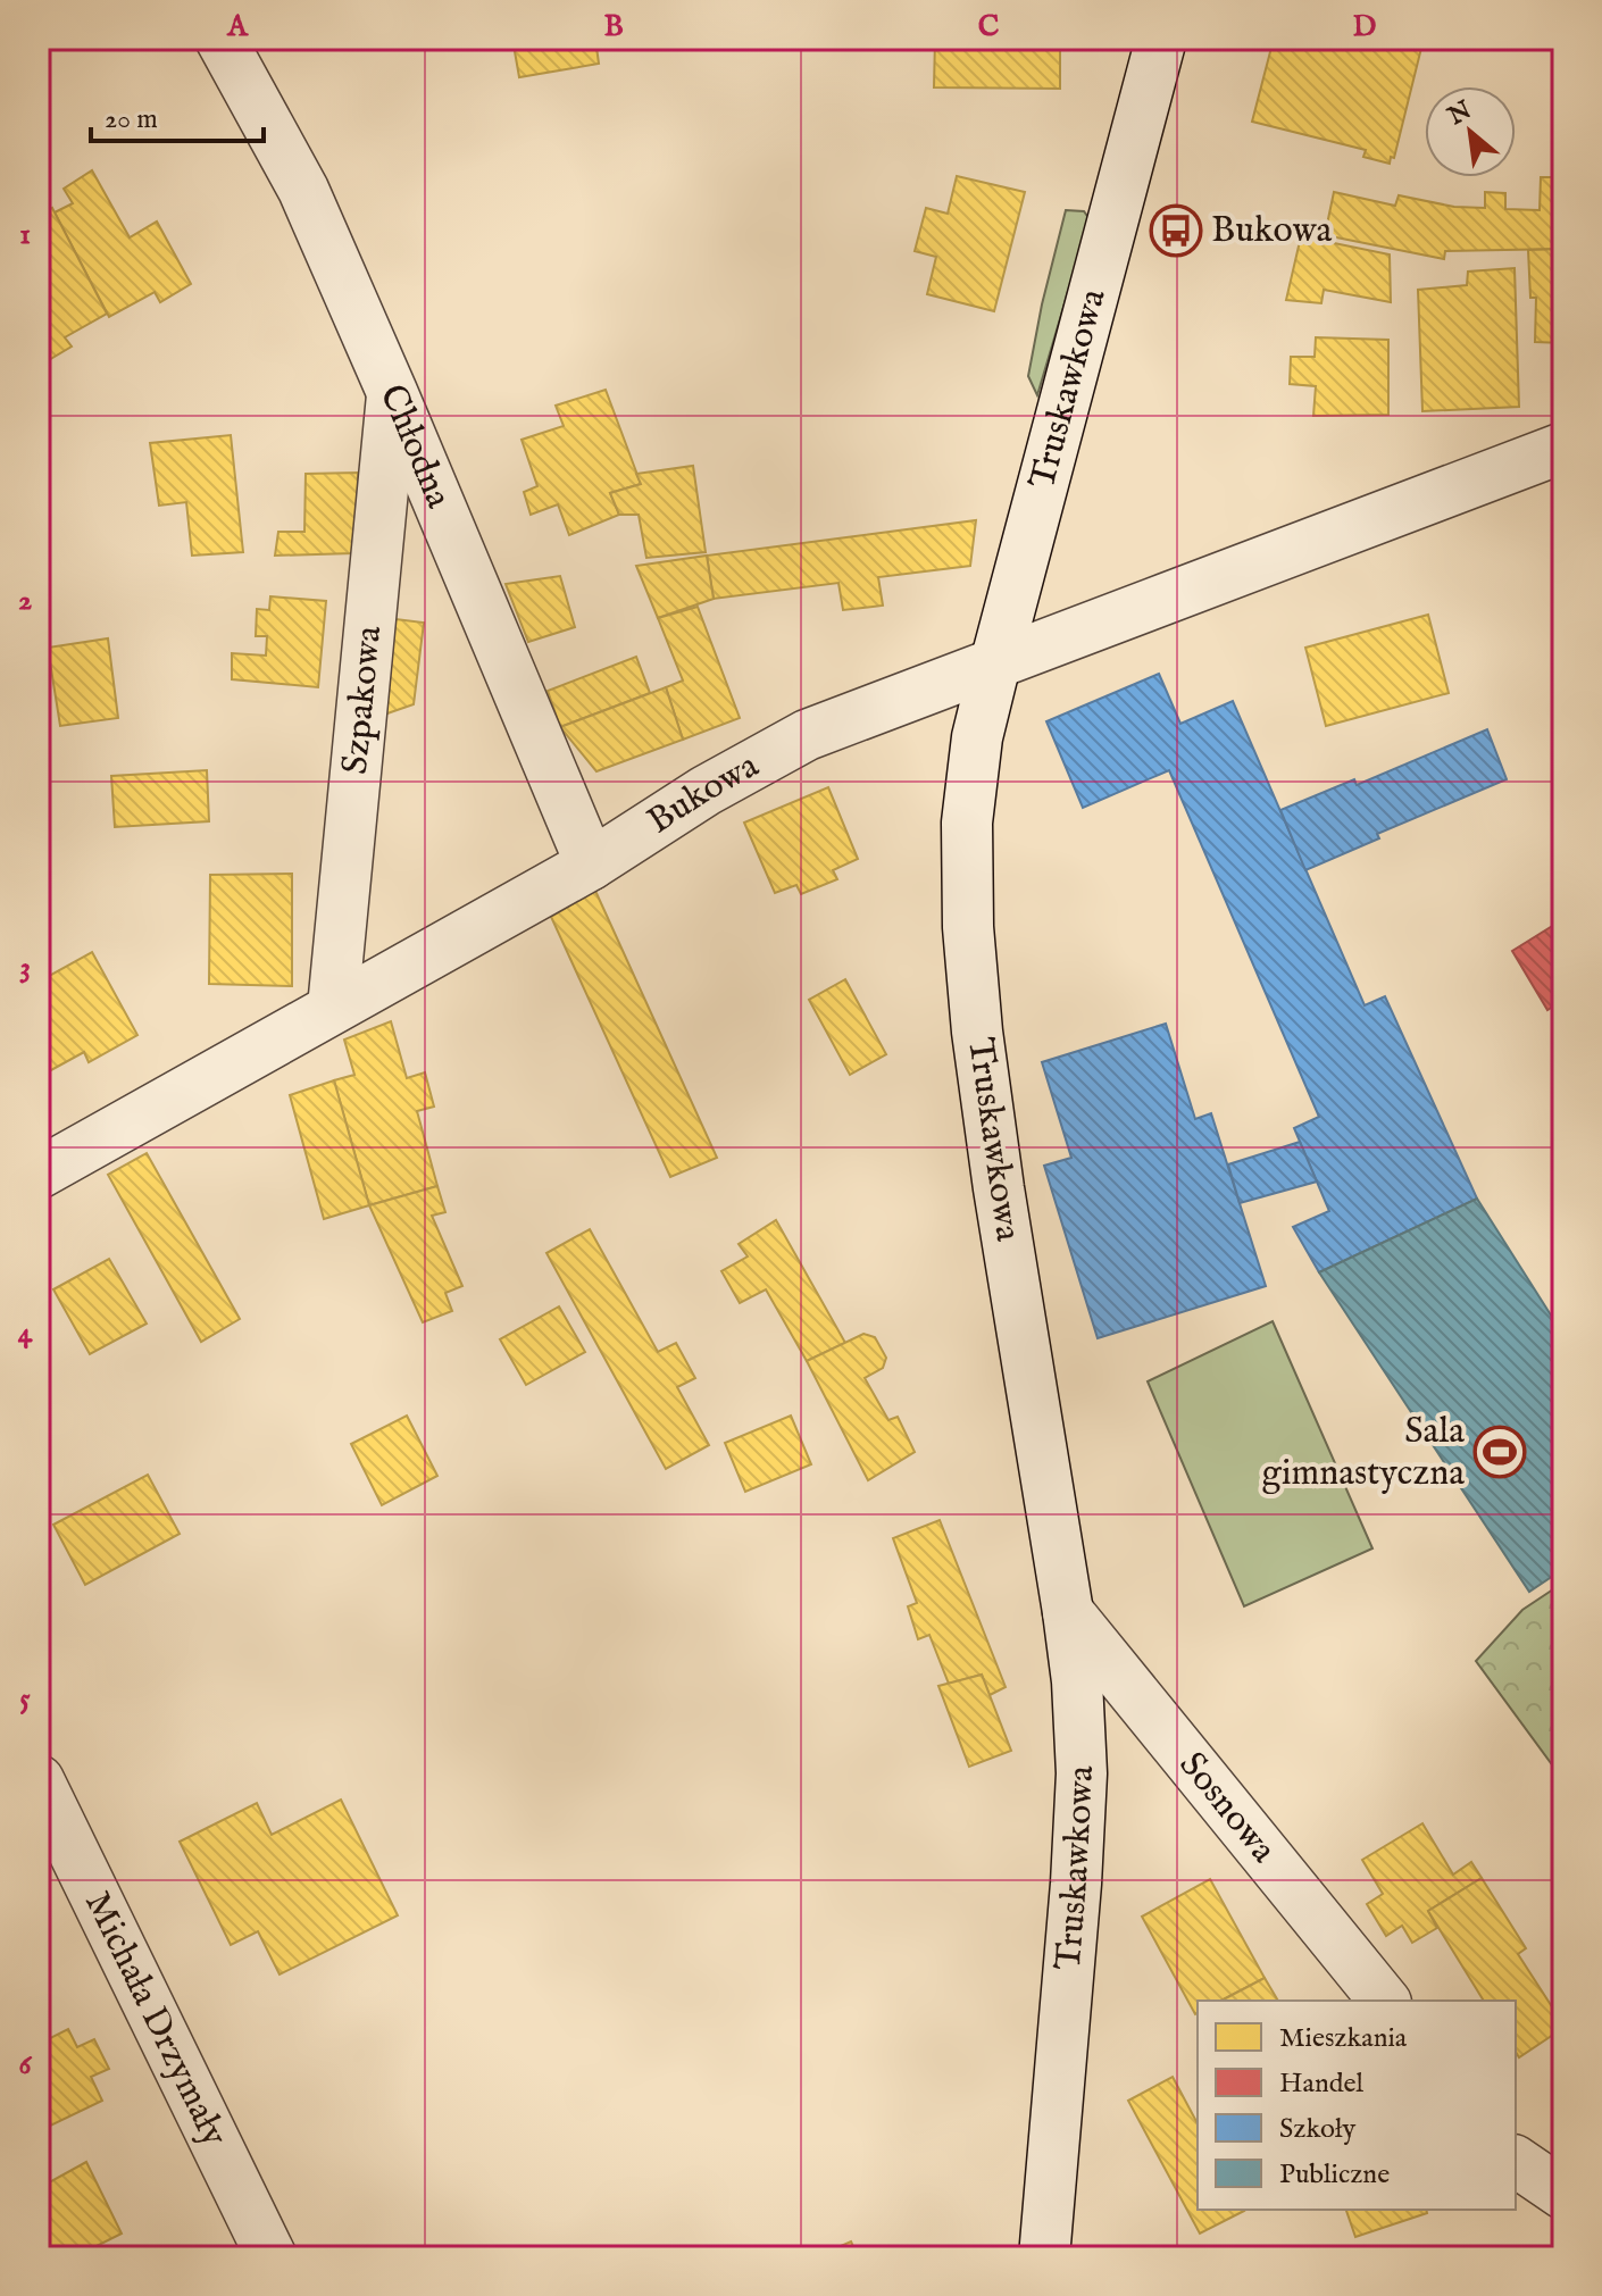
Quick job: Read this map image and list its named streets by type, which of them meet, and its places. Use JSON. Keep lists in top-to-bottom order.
{
  "streets": {
    "street": [
      "Truskawkowa",
      "Chłodna",
      "Szpakowa",
      "Bukowa",
      "Sosnowa",
      "Michała Drzymały"
    ]
  },
  "crossings": [
    ["Truskawkowa", "Bukowa"],
    ["Truskawkowa", "Sosnowa"],
    ["Chłodna", "Szpakowa"],
    ["Chłodna", "Bukowa"],
    ["Szpakowa", "Bukowa"]
  ],
  "places": {
    "bus stop": ["Bukowa"],
    "sports": ["Sala gimnastyczna"]
  },
  "legend": [
    "Mieszkania",
    "Handel",
    "Szkoły",
    "Publiczne"
  ],
  "scale_bar": "20 m",
  "north": "top left",
  "grid": {
    "columns": [
      "A",
      "B",
      "C",
      "D"
    ],
    "rows": [
      "1",
      "2",
      "3",
      "4",
      "5",
      "6"
    ]
  }
}
